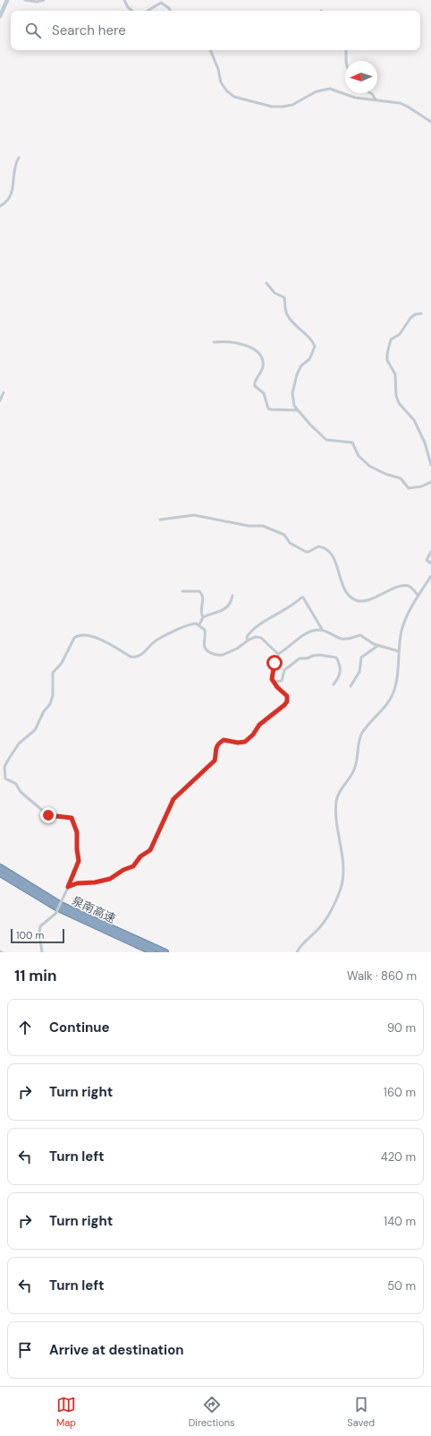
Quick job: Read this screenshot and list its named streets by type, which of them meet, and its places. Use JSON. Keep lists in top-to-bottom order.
{
  "streets": {
    "highway": ["泉南高速"]
  },
  "scale_bar": "100 m",
  "north": "left",
  "page": {
    "search": "Search here",
    "scale": "100 m",
    "heading": ["11 min", "Walk · 860 m"],
    "list": [
      ["Continue", "90 m"],
      ["Turn right", "160 m"],
      ["Turn left", "420 m"],
      ["Turn right", "140 m"],
      ["Turn left", "50 m"],
      "Arrive at destination"
    ],
    "nav": ["Map", "Directions", "Saved"]
  }
}
